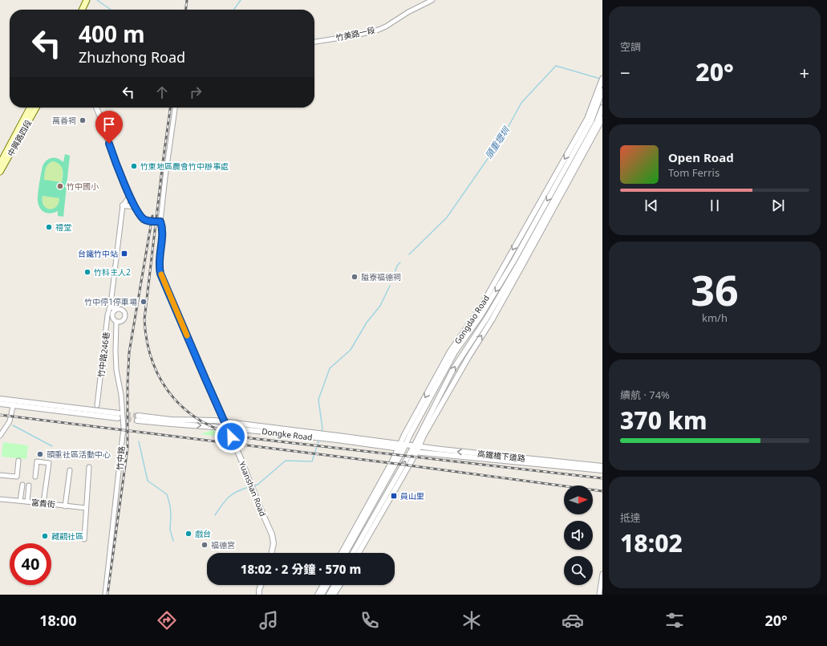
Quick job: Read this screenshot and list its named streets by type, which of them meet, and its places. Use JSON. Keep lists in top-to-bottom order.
{
  "streets": {
    "main road": ["中興路四段"],
    "street": [
      "竹美路一段",
      "Gongdao Road",
      "竹中路246巷",
      "Dongke Road",
      "高鐵橋下道路",
      "竹中路",
      "Yuanshan Road",
      "富貴街"
    ]
  },
  "crossings": [
    ["Gongdao Road", "Dongke Road"],
    ["Gongdao Road", "高鐵橋下道路"],
    ["Dongke Road", "高鐵橋下道路"],
    ["Dongke Road", "Yuanshan Road"]
  ],
  "water": ["頭重壢圳"],
  "places": {
    "other": [
      "萬善祠",
      "竹東地區農會竹中辦事處",
      "竹中國小",
      "禮堂",
      "竹科主人2",
      "隘寮福德祠",
      "竹中停1停車場",
      "頭重社區活動中心",
      "戲台",
      "藏觀社區",
      "福德宮"
    ],
    "transit": ["台鐵竹中站", "員山里"]
  },
  "north": "right",
  "page": {
    "tile": [
      "空調",
      ["36", "km/h"],
      ["續航 · 74%", "370 km"],
      ["抵達", "18:02"]
    ],
    "turn": ["400 m", "Zhuzhong Road"],
    "heat": ["−", "20°", "+"],
    "song": ["Open Road", "Tom Ferris"],
    "limit": "40",
    "trip": "18:02 · 2 分鐘 · 570 m",
    "tabs": ["18:00", "20°"]
  }
}
